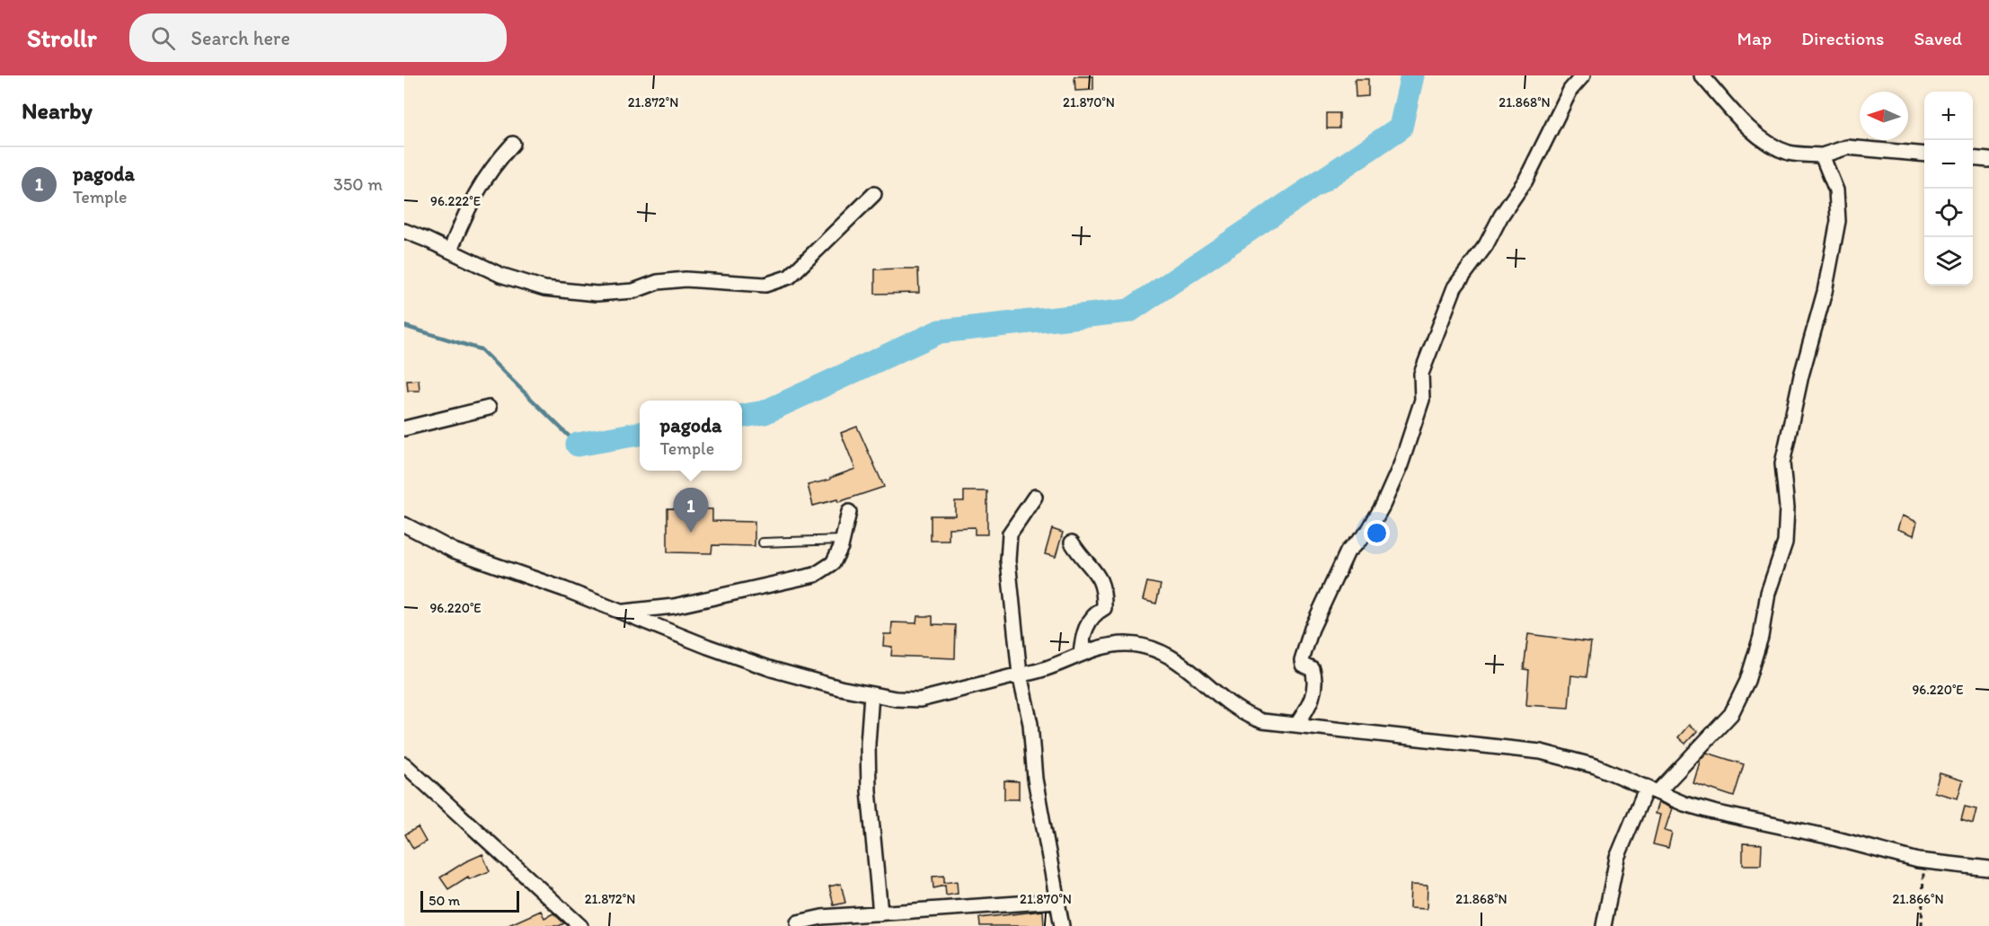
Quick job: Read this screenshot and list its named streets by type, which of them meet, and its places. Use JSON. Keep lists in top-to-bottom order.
{
  "scale_bar": "50 m",
  "north": "left",
  "page": {
    "header": "Strollr",
    "search": "Search here",
    "nav": ["Map", "Directions", "Saved"],
    "heading": "Nearby",
    "map_buttons": ["+", "−"],
    "list": [
      {
        "mark": "1",
        "name": "pagoda",
        "note": "Temple",
        "value": "350 m"
      }
    ],
    "popup": ["pagoda", "Temple"],
    "pins": "1",
    "scale": "50 m"
  },
  "coordinates": [
    "21.872°N",
    "21.870°N",
    "21.868°N",
    "96.222°E",
    "96.220°E",
    "21.866°N"
  ]
}
